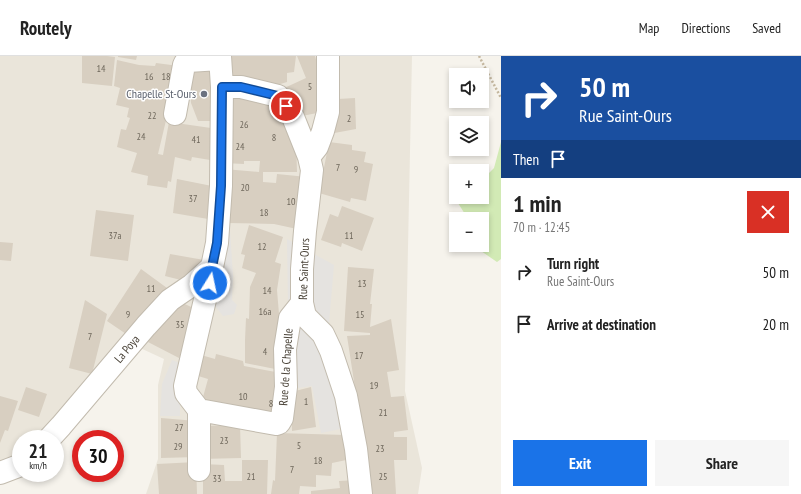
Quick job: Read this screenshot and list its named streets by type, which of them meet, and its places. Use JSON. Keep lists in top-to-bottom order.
{
  "streets": {
    "street": ["Rue Saint-Ours", "La Poya", "Rue de la Chapelle"]
  },
  "crossings": [
    ["Rue Saint-Ours", "Rue de la Chapelle"]
  ],
  "places": ["Chapelle St-Ours"],
  "house_numbers": [
    "14",
    "16",
    "18",
    "5",
    "22",
    "2",
    "26",
    "24",
    "8",
    "41",
    "24",
    "7",
    "9",
    "20",
    "37",
    "10",
    "18",
    "37a",
    "11",
    "12",
    "13",
    "11",
    "14",
    "16a",
    "9",
    "15",
    "35",
    "7",
    "4",
    "17",
    "19",
    "10",
    "1",
    "8",
    "21",
    "27",
    "23",
    "5",
    "29",
    "23",
    "18",
    "7",
    "21",
    "25",
    "33"
  ],
  "page": {
    "header": "Routely",
    "nav": ["Map", "Directions", "Saved"],
    "turn": ["50 m", "Rue Saint-Ours"],
    "map_buttons": ["+", "−"],
    "then": "Then",
    "heading": ["1 min", "70 m · 12:45"],
    "list": [
      {
        "name": "Turn right",
        "note": "Rue Saint-Ours",
        "value": "50 m"
      },
      {
        "name": "Arrive at destination",
        "value": "20 m"
      }
    ],
    "speed": "21 km/h",
    "limit": "30",
    "buttons": ["Exit", "Share"]
  }
}
